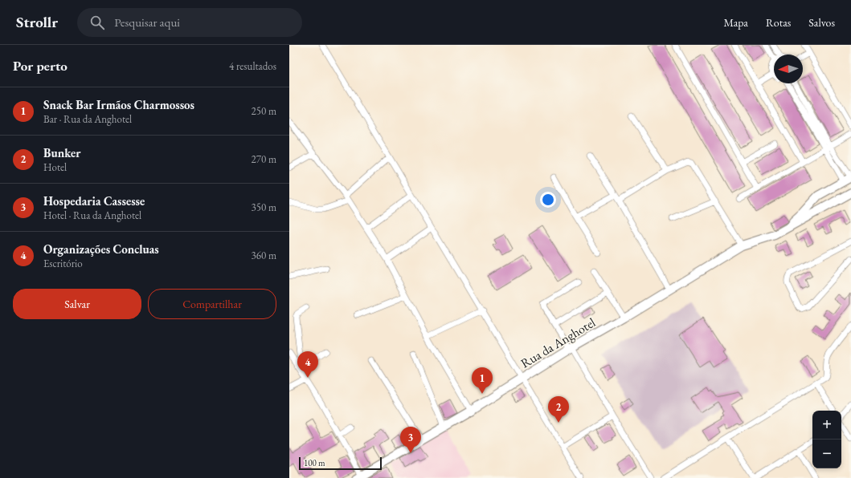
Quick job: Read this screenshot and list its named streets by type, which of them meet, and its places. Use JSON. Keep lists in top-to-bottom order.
{
  "streets": {
    "main road": ["Rua da Anghotel"]
  },
  "scale_bar": "100 m",
  "north": "left",
  "page": {
    "header": "Strollr",
    "search": "Pesquisar aqui",
    "nav": ["Mapa", "Rotas", "Salvos"],
    "heading": ["Por perto", "4 resultados"],
    "list": [
      {
        "mark": "1",
        "name": "Snack Bar Irmãos Charmossos",
        "note": "Bar · Rua da Anghotel",
        "value": "250 m"
      },
      {
        "mark": "2",
        "name": "Bunker",
        "note": "Hotel",
        "value": "270 m"
      },
      {
        "mark": "3",
        "name": "Hospedaria Cassesse",
        "note": "Hotel · Rua da Anghotel",
        "value": "350 m"
      },
      {
        "mark": "4",
        "name": "Organizações Concluas",
        "note": "Escritório",
        "value": "360 m"
      }
    ],
    "buttons": ["Salvar", "Compartilhar"],
    "pins": [
      "4",
      "1",
      "2",
      "3"
    ],
    "map_buttons": ["+", "−"],
    "scale": "100 m"
  }
}
